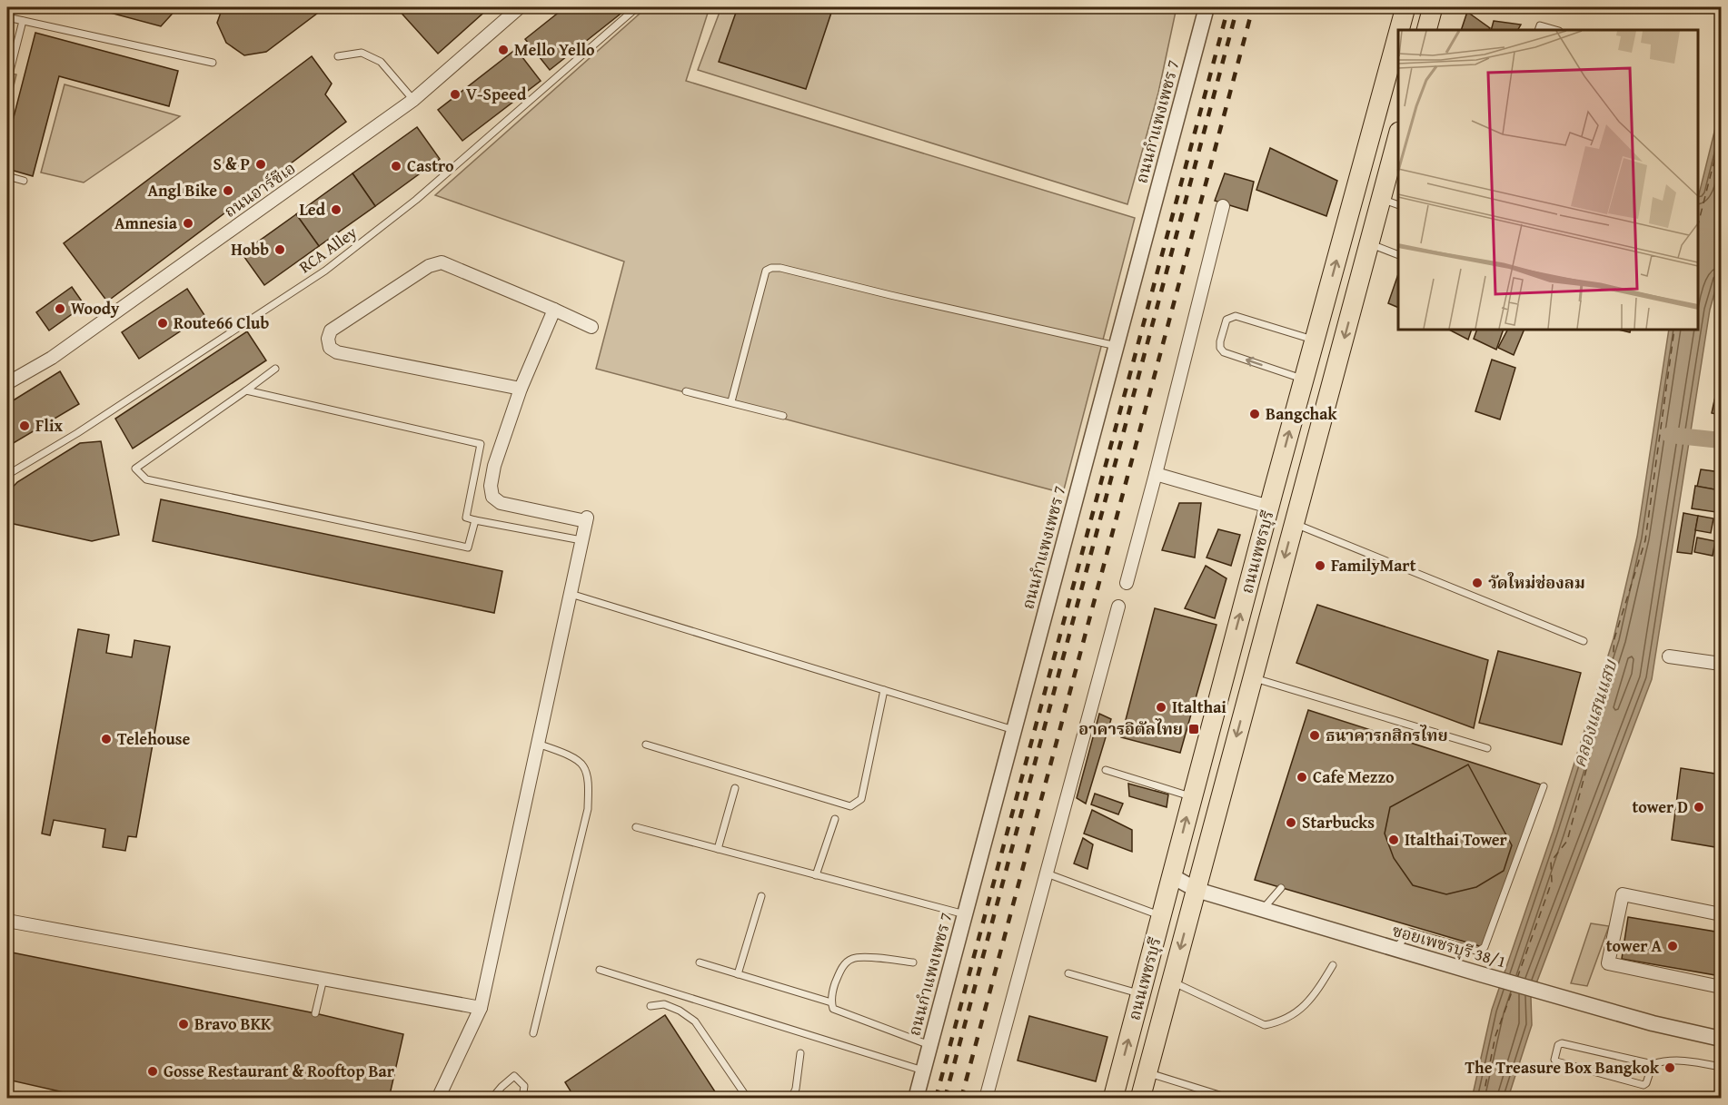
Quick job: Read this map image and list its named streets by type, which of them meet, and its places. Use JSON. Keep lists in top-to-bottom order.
{
  "streets": {
    "main road": ["ถนนเพชรบุรี"],
    "street": ["ถนนกำแพงเพชร 7", "ถนนอาร์ซีเอ", "ซอยเพชรบุรี 38/1"],
    "lane": ["RCA Alley"]
  },
  "crossings": [
    ["ถนนเพชรบุรี", "ซอยเพชรบุรี 38/1"]
  ],
  "water": ["คลองแสนแสบ"],
  "places": {
    "other": [
      "Mello Yello",
      "V-Speed",
      "S & P",
      "Castro",
      "Angl Bike",
      "Led",
      "Amnesia",
      "Hobb",
      "Woody",
      "Route66 Club",
      "Bangchak",
      "Flix",
      "FamilyMart",
      "วัดใหม่ช่องลม",
      "Italthai",
      "ธนาคารกสิกรไทย",
      "Telehouse",
      "Cafe Mezzo",
      "tower D",
      "Starbucks",
      "Italthai Tower",
      "tower A",
      "Bravo BKK",
      "The Treasure Box Bangkok",
      "Gosse Restaurant & Rooftop Bar"
    ],
    "transit": ["อาคารอิตัลไทย"]
  }
}
